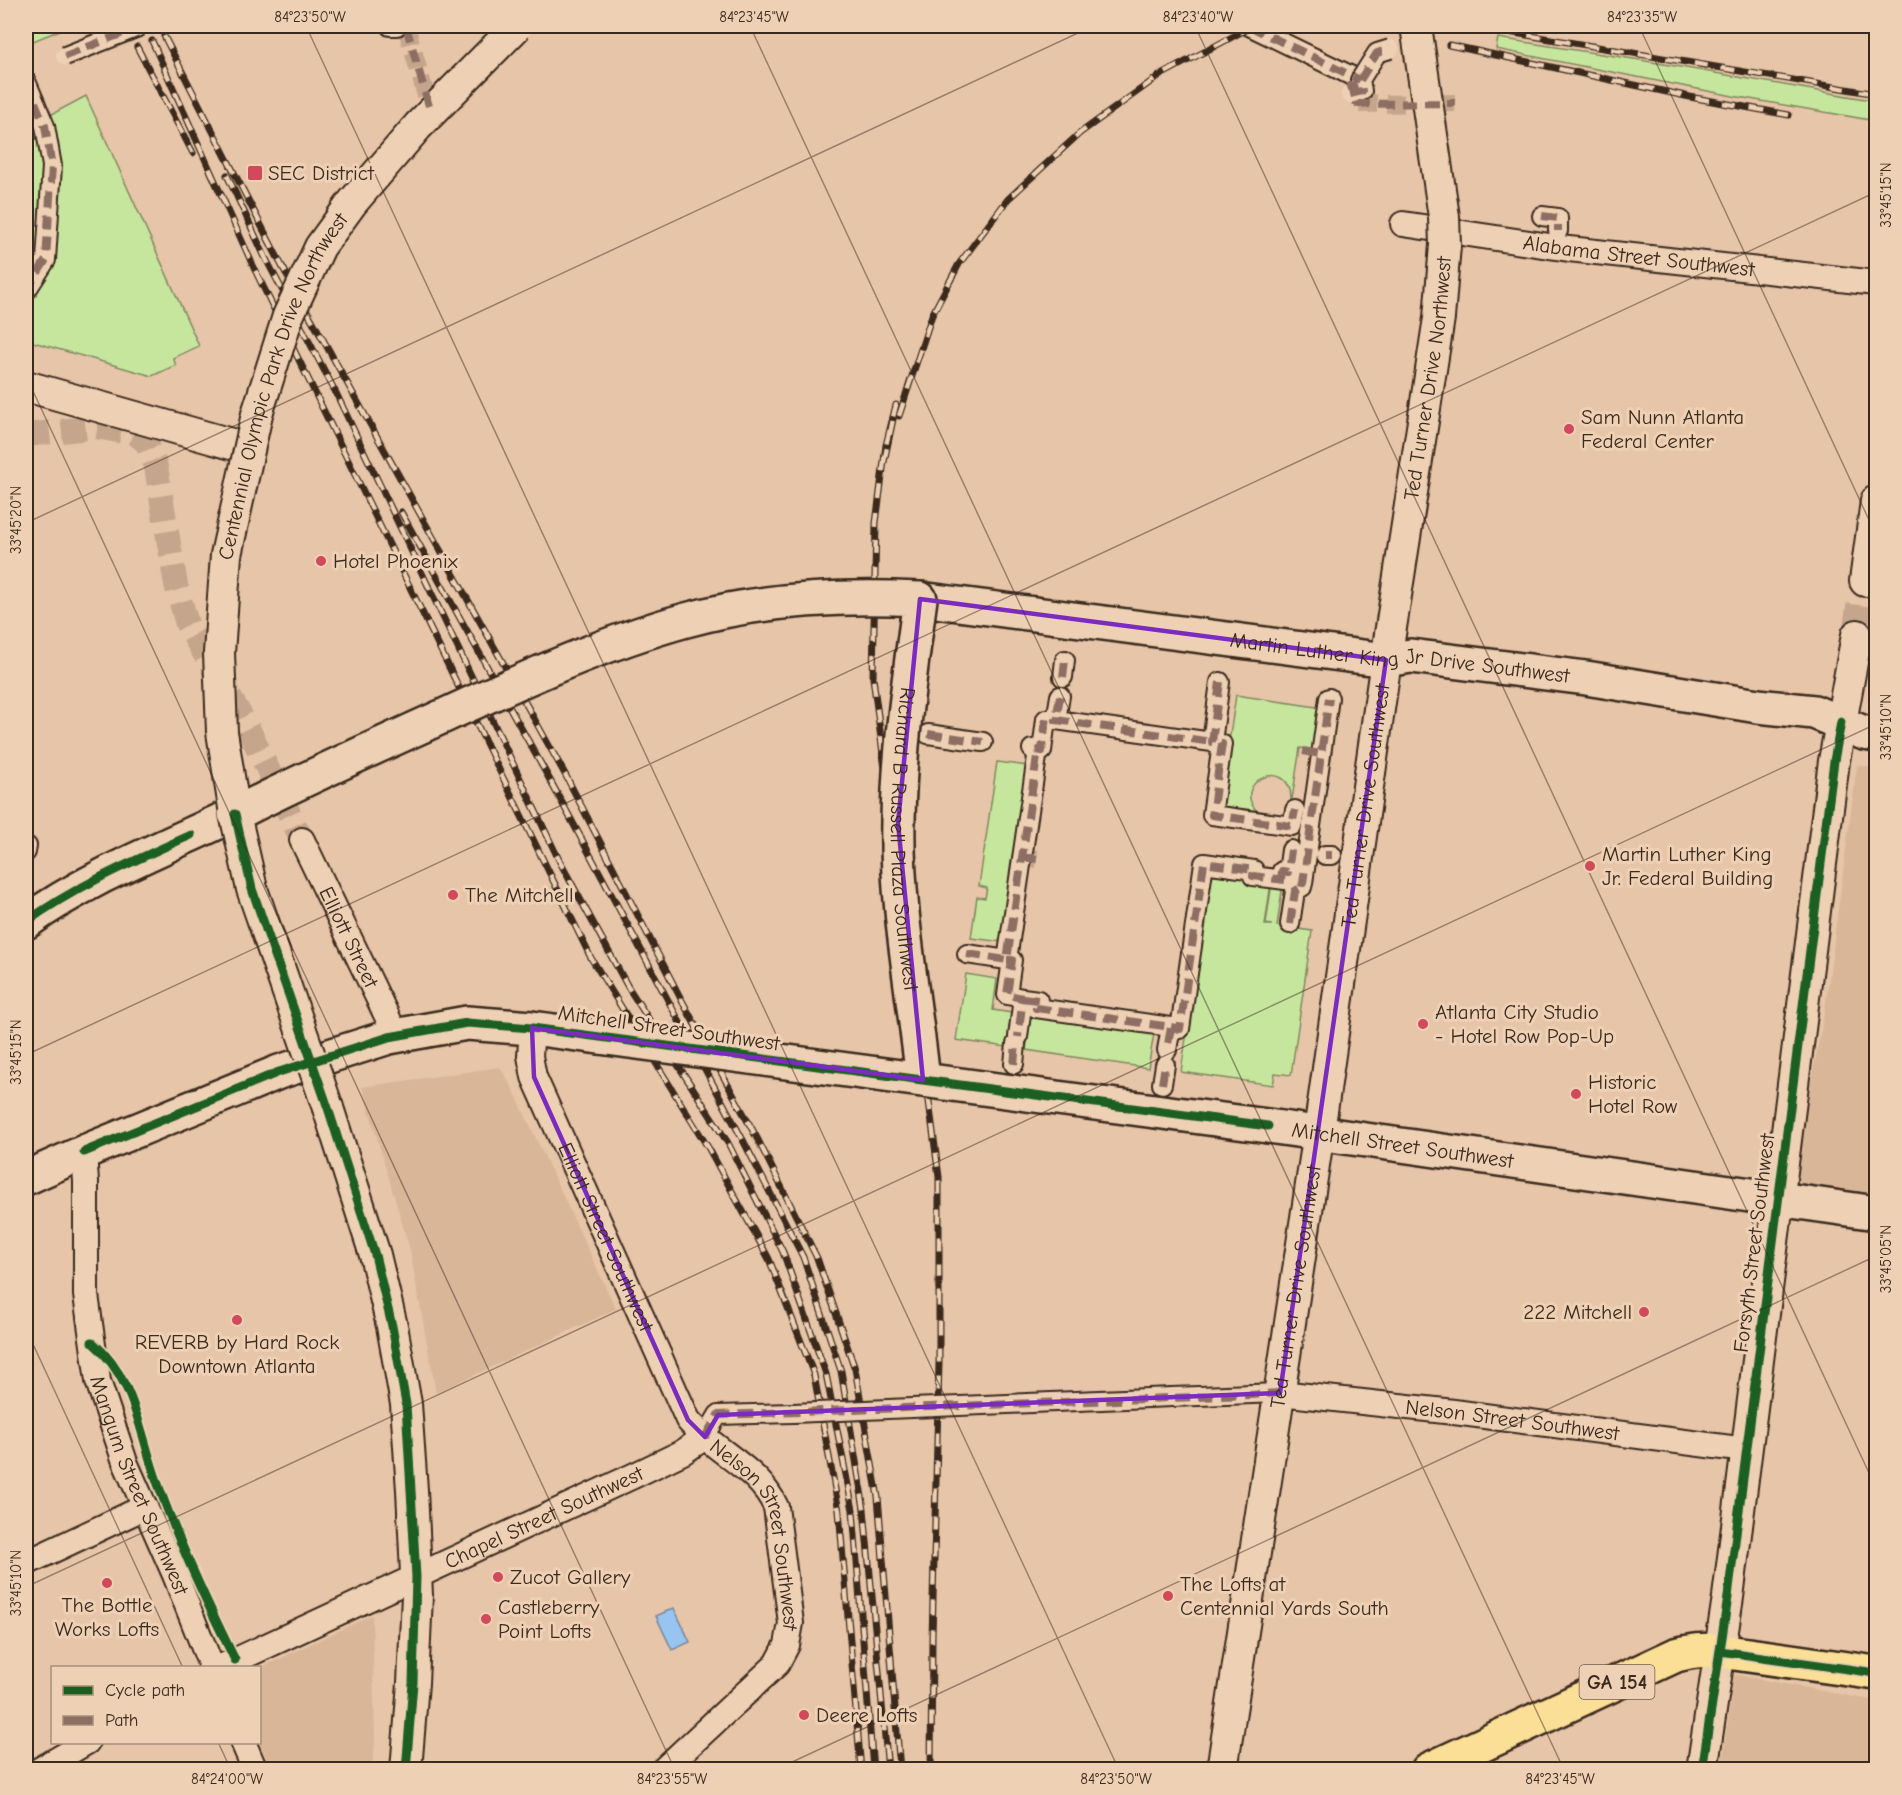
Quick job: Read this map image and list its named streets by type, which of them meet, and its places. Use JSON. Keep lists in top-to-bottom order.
{
  "streets": {
    "main road": [
      "Martin Luther King Jr Drive Southwest",
      "Richard B Russell Plaza Southwest",
      "Mitchell Street Southwest",
      "GA 154"
    ],
    "street": [
      "Alabama Street Southwest",
      "Ted Turner Drive Northwest",
      "Centennial Olympic Park Drive Northwest",
      "Ted Turner Drive Southwest",
      "Elliott Street",
      "Elliott Street Southwest",
      "Forsyth Street Southwest",
      "Nelson Street Southwest",
      "Mangum Street Southwest",
      "Chapel Street Southwest"
    ]
  },
  "crossings": [
    ["Ted Turner Drive Northwest", "Martin Luther King Jr Drive Southwest"],
    ["Ted Turner Drive Northwest", "Ted Turner Drive Southwest"],
    ["Centennial Olympic Park Drive Northwest", "Martin Luther King Jr Drive Southwest"],
    ["Centennial Olympic Park Drive Northwest", "Chapel Street Southwest"],
    ["Martin Luther King Jr Drive Southwest", "Ted Turner Drive Southwest"],
    ["Martin Luther King Jr Drive Southwest", "Richard B Russell Plaza Southwest"],
    ["Martin Luther King Jr Drive Southwest", "Forsyth Street Southwest"],
    ["Ted Turner Drive Southwest", "Mitchell Street Southwest"],
    ["Ted Turner Drive Southwest", "Nelson Street Southwest"],
    ["Richard B Russell Plaza Southwest", "Mitchell Street Southwest"],
    ["Elliott Street", "Mitchell Street Southwest"],
    ["Mitchell Street Southwest", "Elliott Street Southwest"],
    ["Mitchell Street Southwest", "Forsyth Street Southwest"],
    ["Mitchell Street Southwest", "Mangum Street Southwest"],
    ["Elliott Street Southwest", "Nelson Street Southwest"],
    ["Elliott Street Southwest", "Chapel Street Southwest"],
    ["Forsyth Street Southwest", "Nelson Street Southwest"],
    ["Forsyth Street Southwest", "GA 154"],
    ["Nelson Street Southwest", "Chapel Street Southwest"]
  ],
  "places": {
    "transit": ["SEC District"],
    "other": [
      "Sam Nunn Atlanta Federal Center",
      "Hotel Phoenix",
      "Martin Luther King Jr. Federal Building",
      "The Mitchell",
      "Atlanta City Studio - Hotel Row Pop-Up",
      "Historic Hotel Row",
      "222 Mitchell",
      "REVERB by Hard Rock Downtown Atlanta",
      "Zucot Gallery",
      "The Bottle Works Lofts",
      "The Lofts at Centennial Yards South",
      "Castleberry Point Lofts",
      "Deere Lofts"
    ]
  },
  "legend": ["Cycle path", "Path"],
  "coordinates": [
    "84°23'50\"W",
    "84°23'45\"W",
    "84°23'40\"W",
    "84°23'35\"W",
    "33°45'15\"N",
    "33°45'20\"N",
    "33°45'10\"N",
    "33°45'05\"N",
    "84°24'00\"W",
    "84°23'55\"W"
  ]
}
